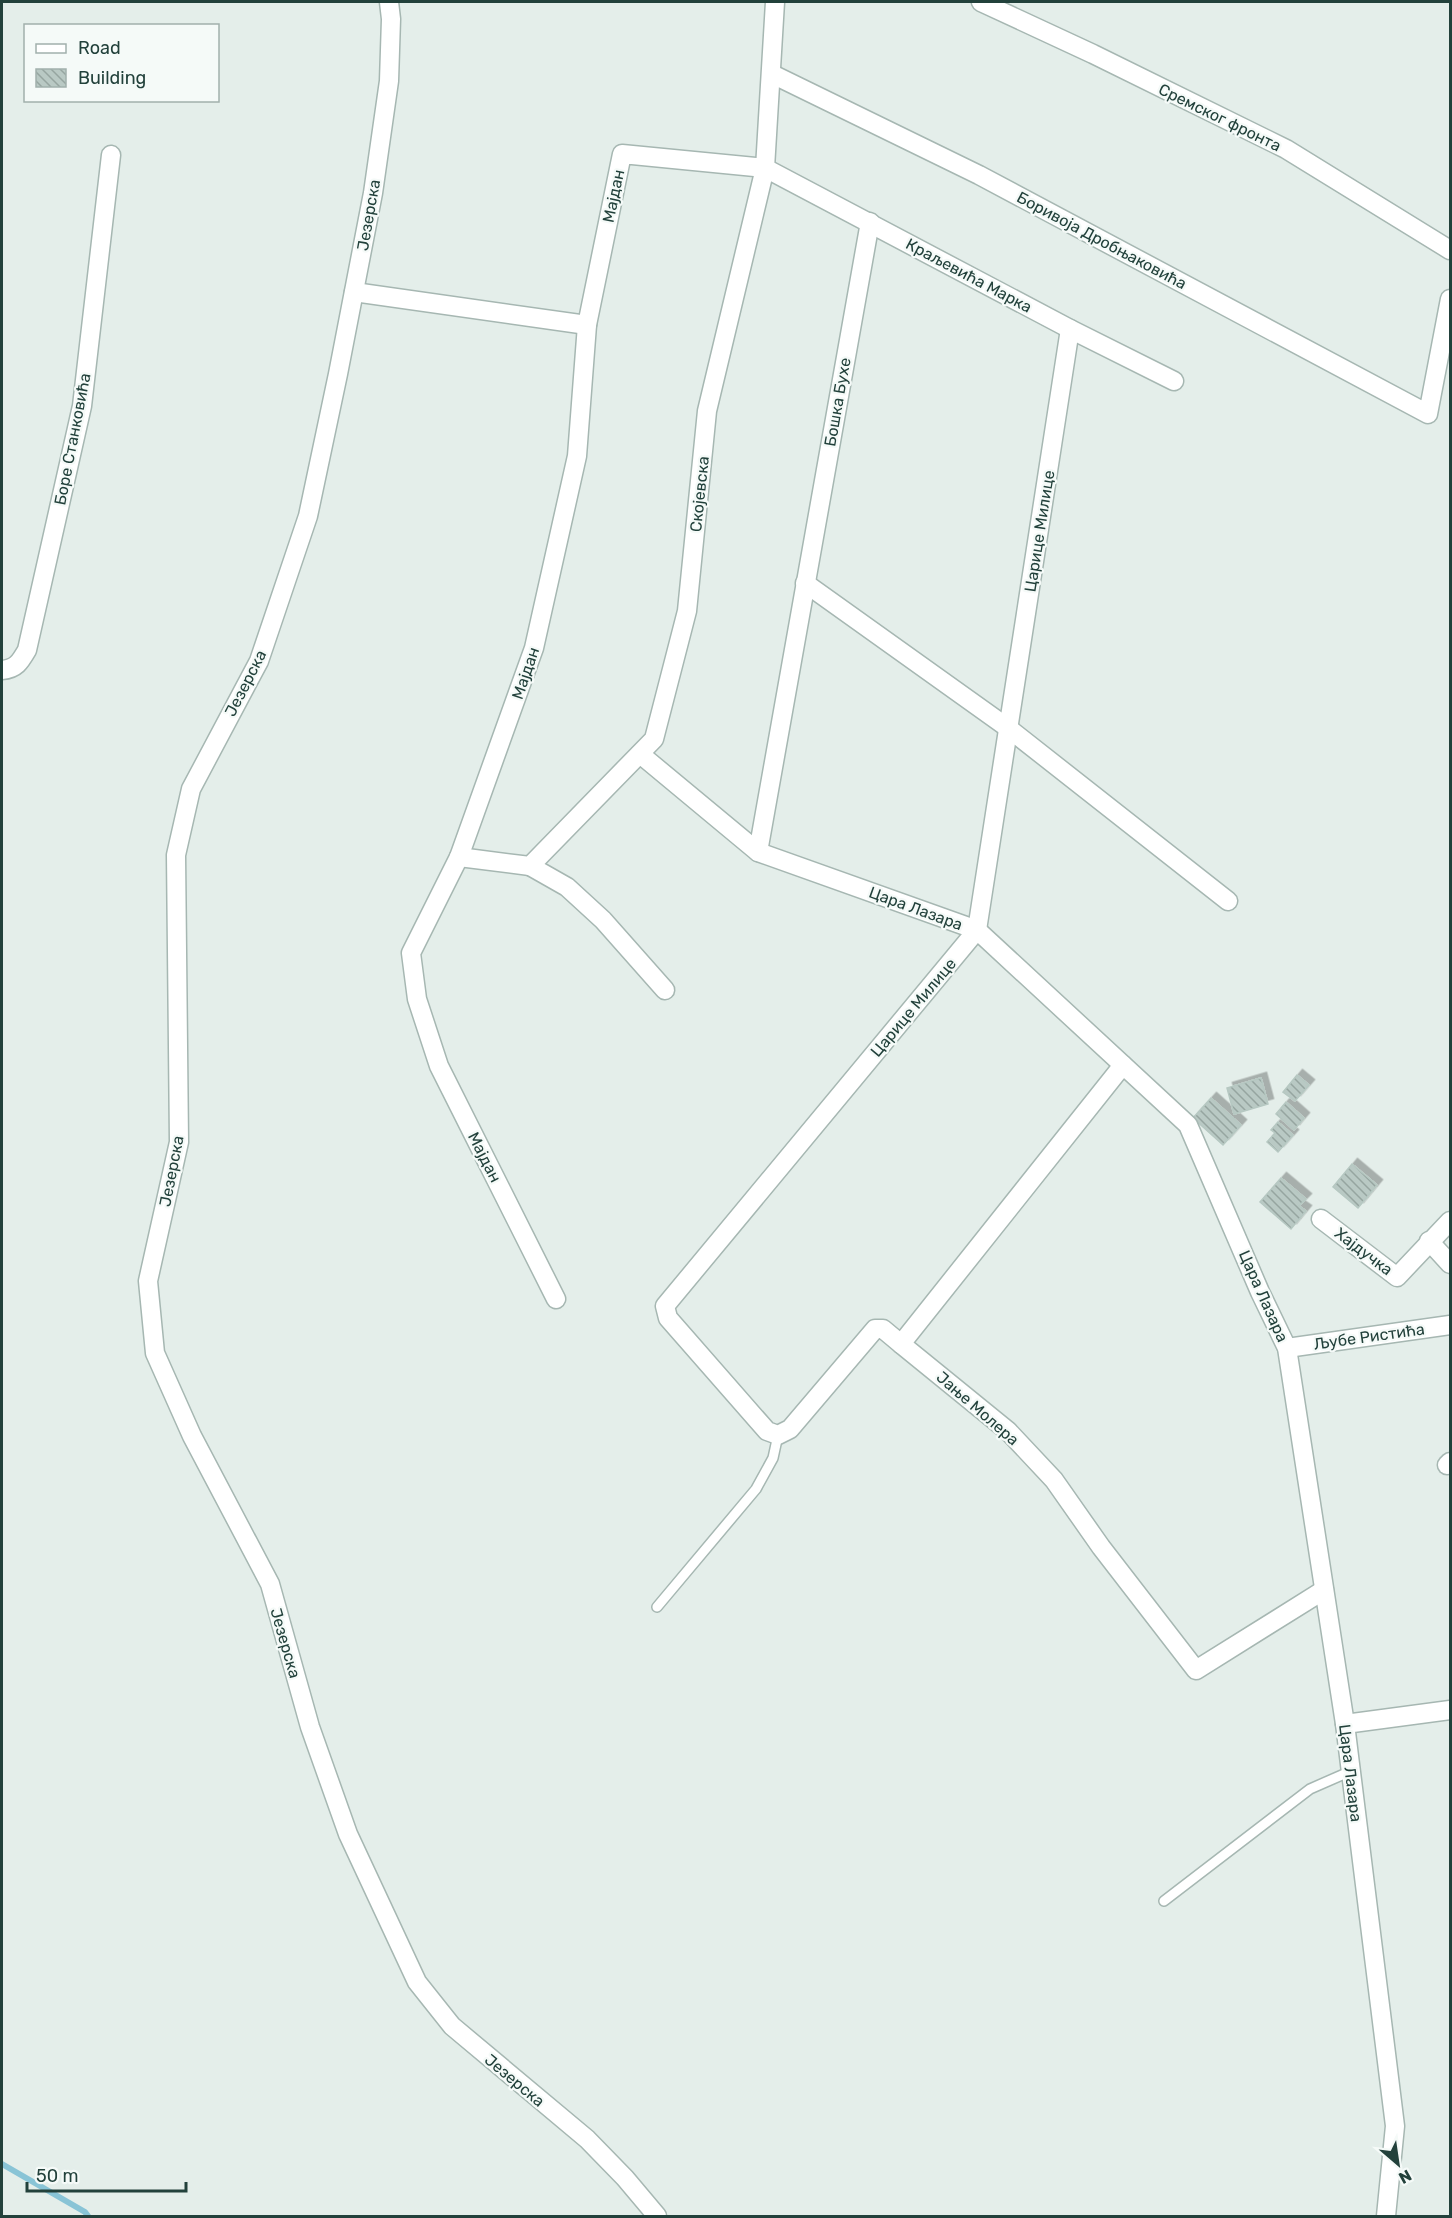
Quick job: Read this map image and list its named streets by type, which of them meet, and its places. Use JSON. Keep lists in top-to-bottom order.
{
  "streets": {
    "street": [
      "Сремског фронта",
      "Мајдан",
      "Језерска",
      "Боривоја Дробњаковића",
      "Краљевића Марка",
      "Бошка Бухе",
      "Боре Станковића",
      "Скојевска",
      "Царице Милице",
      "Цара Лазара",
      "Хајдучка",
      "Љубе Ристића",
      "Јање Молера"
    ]
  },
  "crossings": [
    ["Мајдан", "Краљевића Марка"],
    ["Мајдан", "Скојевска"],
    ["Боривоја Дробњаковића", "Скојевска"],
    ["Краљевића Марка", "Бошка Бухе"],
    ["Краљевића Марка", "Скојевска"],
    ["Краљевића Марка", "Царице Милице"],
    ["Бошка Бухе", "Цара Лазара"],
    ["Скојевска", "Цара Лазара"],
    ["Царице Милице", "Цара Лазара"],
    ["Цара Лазара", "Љубе Ристића"],
    ["Цара Лазара", "Јање Молера"]
  ],
  "legend": ["Road", "Building"],
  "scale_bar": "50 m",
  "north": "bottom right"
}
